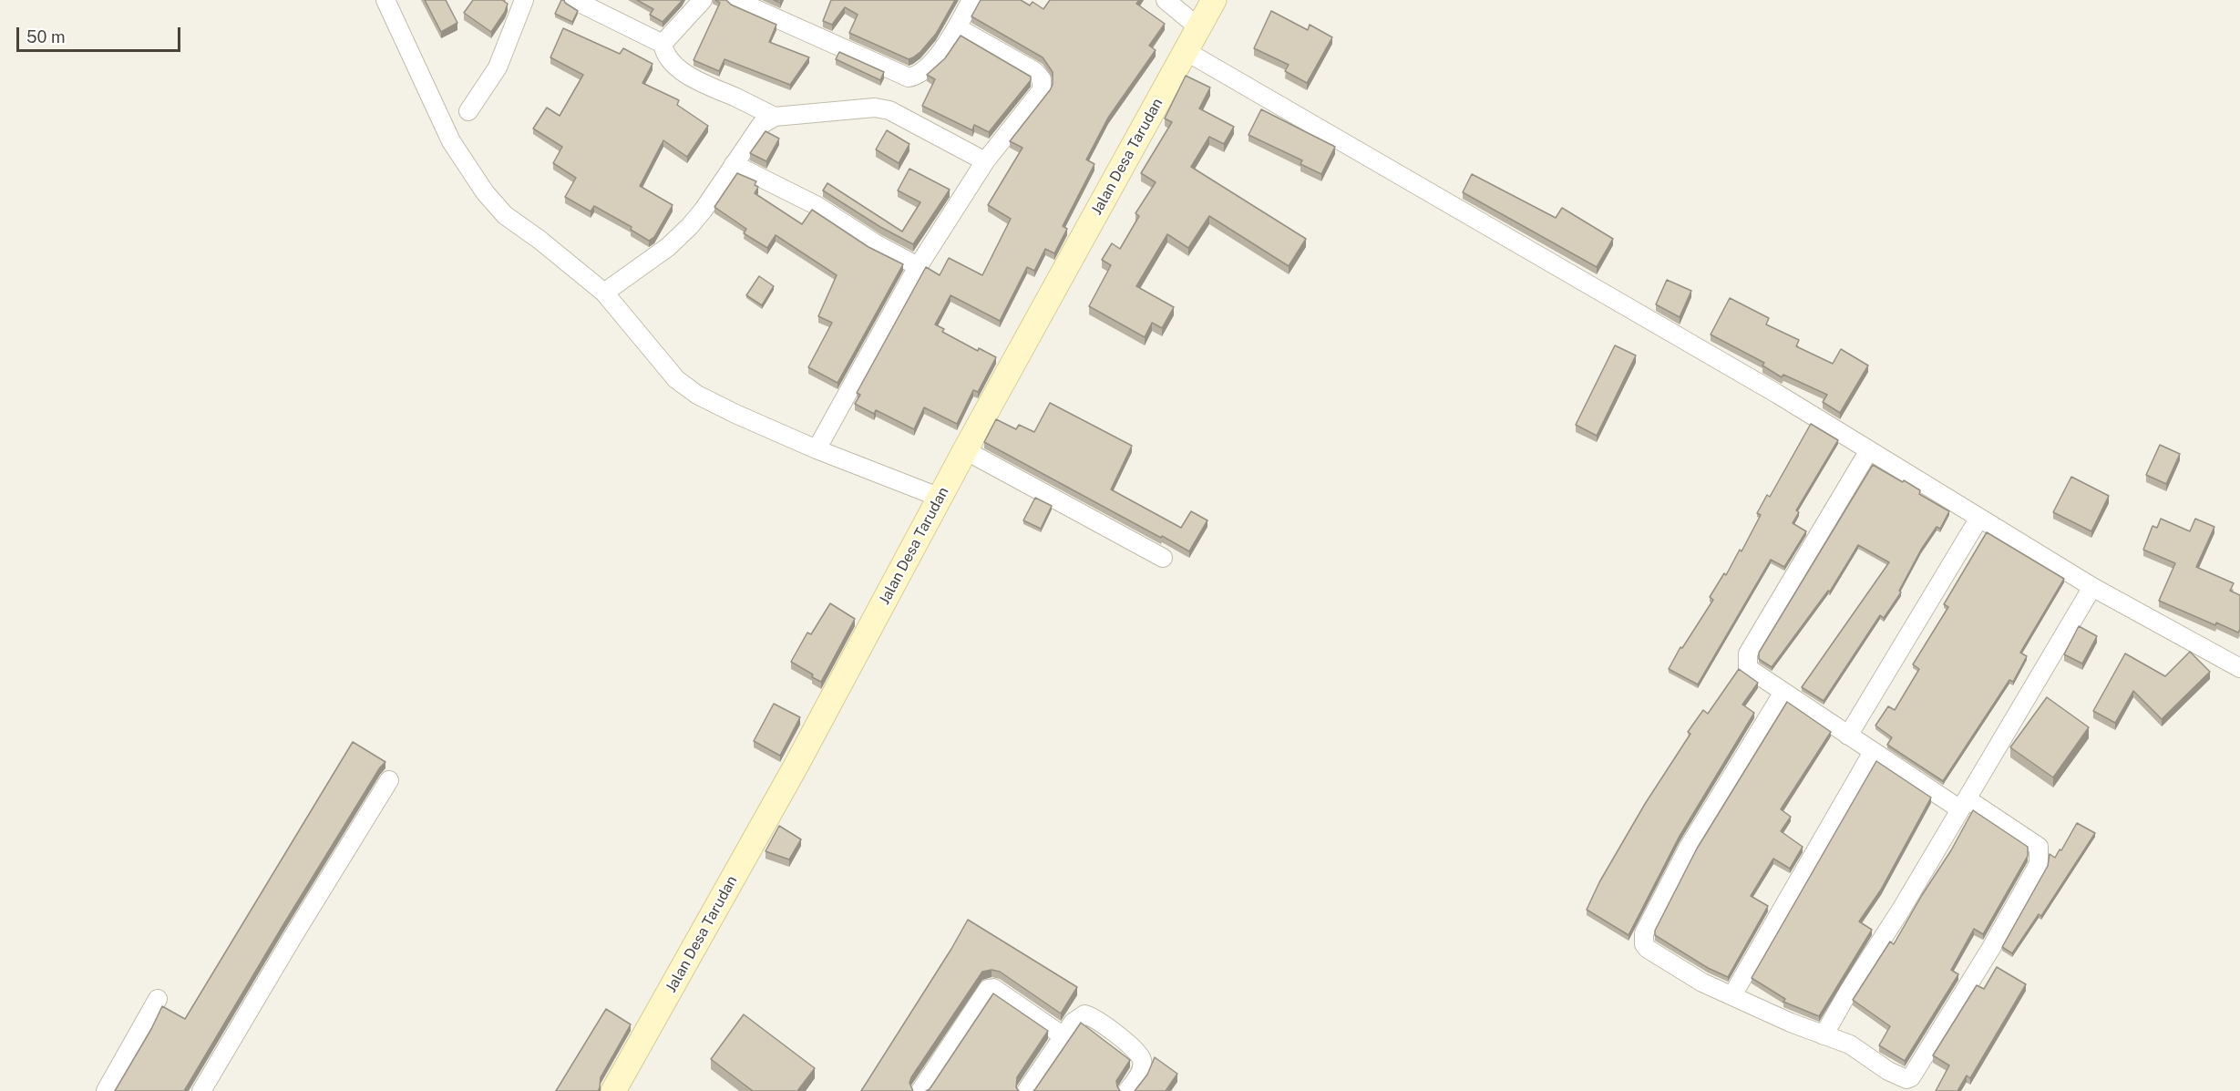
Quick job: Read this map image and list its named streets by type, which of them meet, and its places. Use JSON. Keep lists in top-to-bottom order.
{
  "streets": {
    "street": ["Jalan Desa Tarudan"]
  },
  "scale_bar": "50 m"
}
